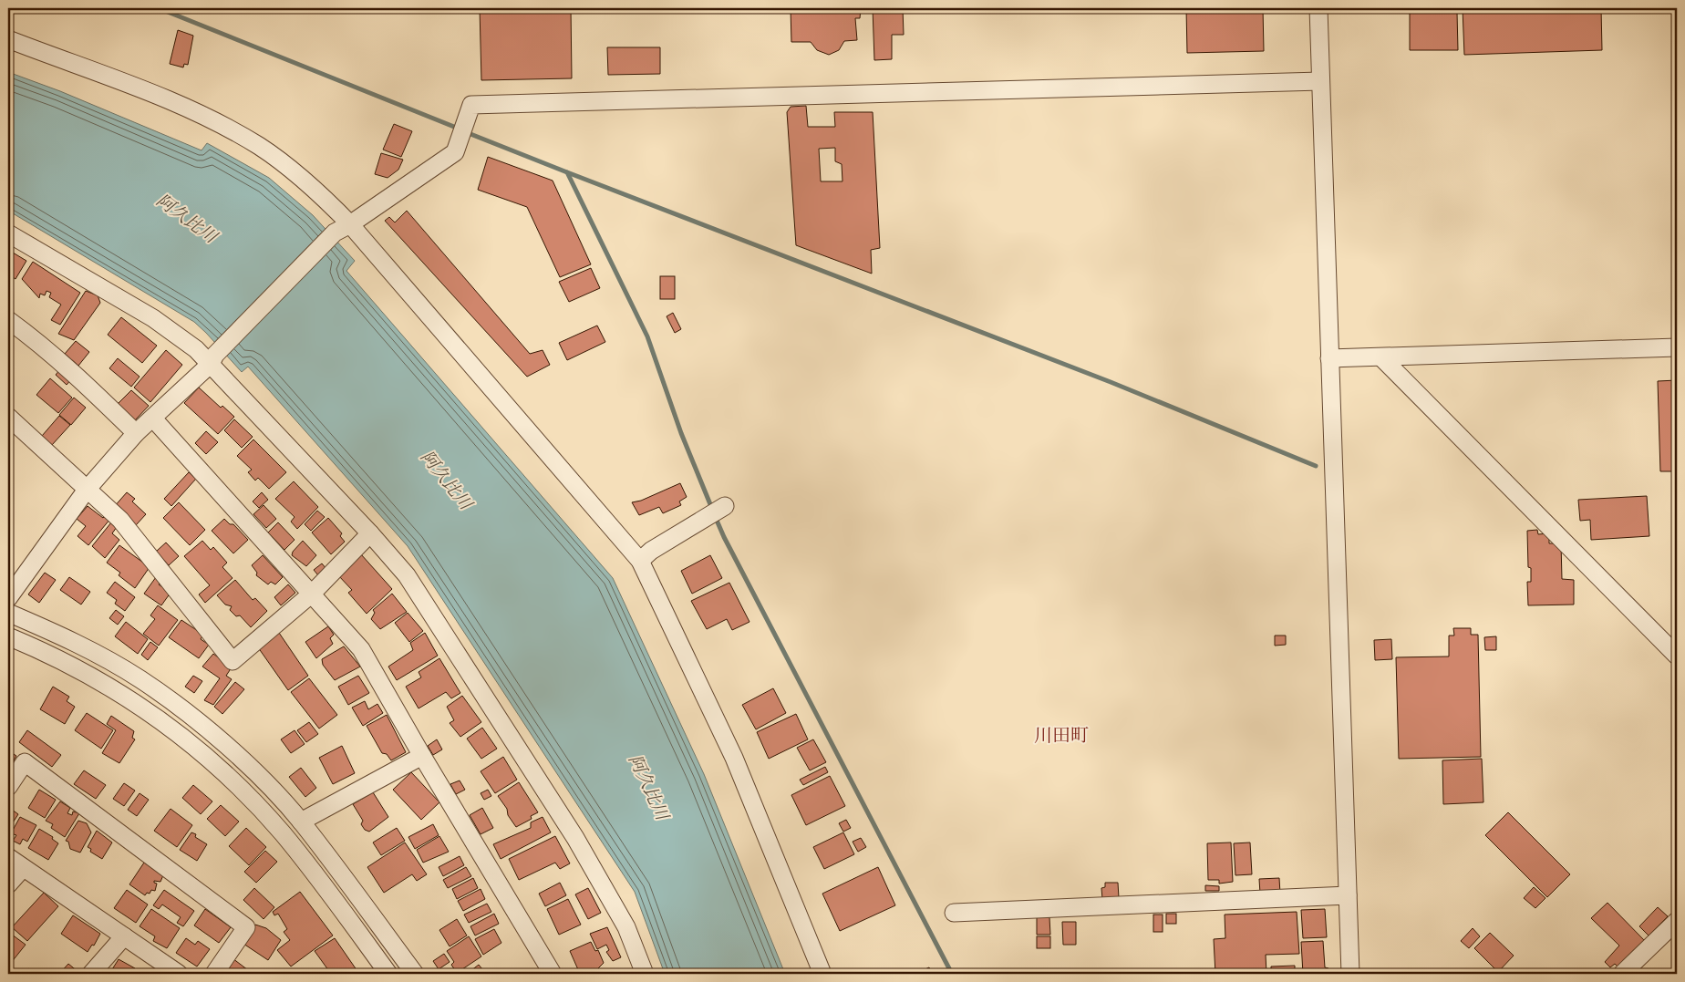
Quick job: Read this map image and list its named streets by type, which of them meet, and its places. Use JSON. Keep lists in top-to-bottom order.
{
  "districts": ["川田町"],
  "water": ["阿久比川"]
}
